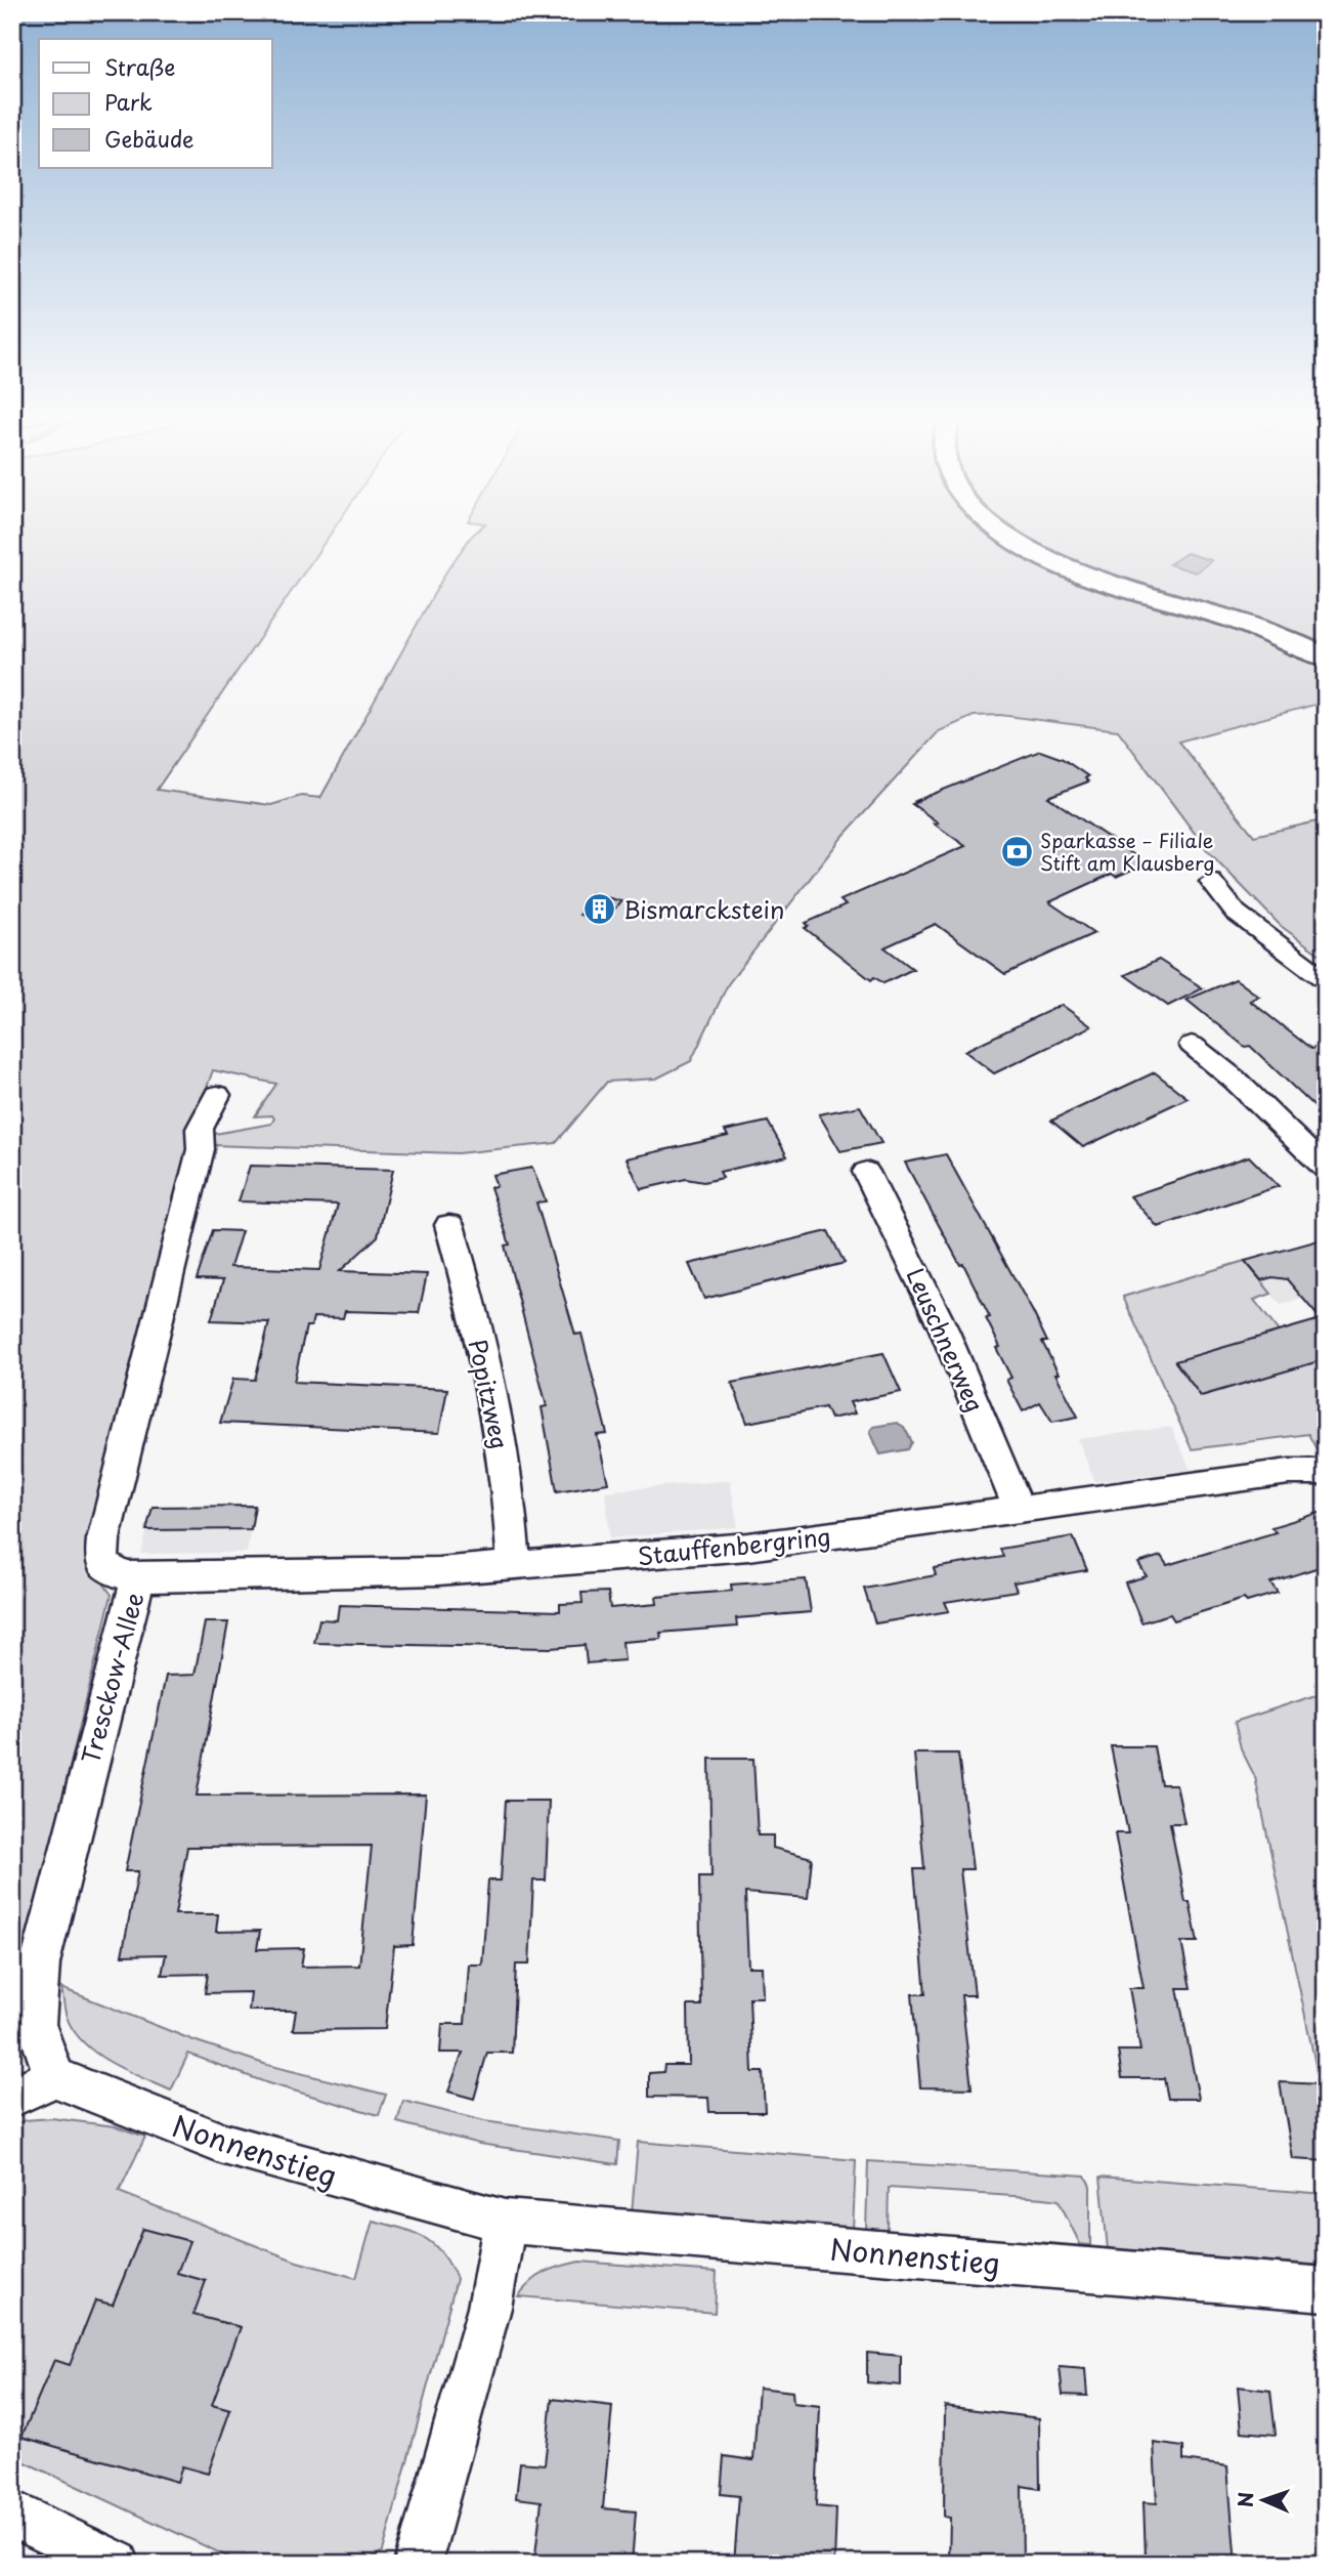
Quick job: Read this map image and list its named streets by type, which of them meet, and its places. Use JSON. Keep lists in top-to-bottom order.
{
  "streets": {
    "street": [
      "Leuschnerweg",
      "Popitzweg",
      "Stauffenbergring",
      "Tresckow-Allee",
      "Nonnenstieg"
    ]
  },
  "crossings": [
    ["Leuschnerweg", "Stauffenbergring"],
    ["Popitzweg", "Stauffenbergring"],
    ["Stauffenbergring", "Tresckow-Allee"],
    ["Tresckow-Allee", "Nonnenstieg"]
  ],
  "places": {
    "bank": ["Sparkasse – Filiale Stift am Klausberg"],
    "building": ["Bismarckstein"]
  },
  "legend": ["Straße", "Park", "Gebäude"],
  "north": "left"
}
